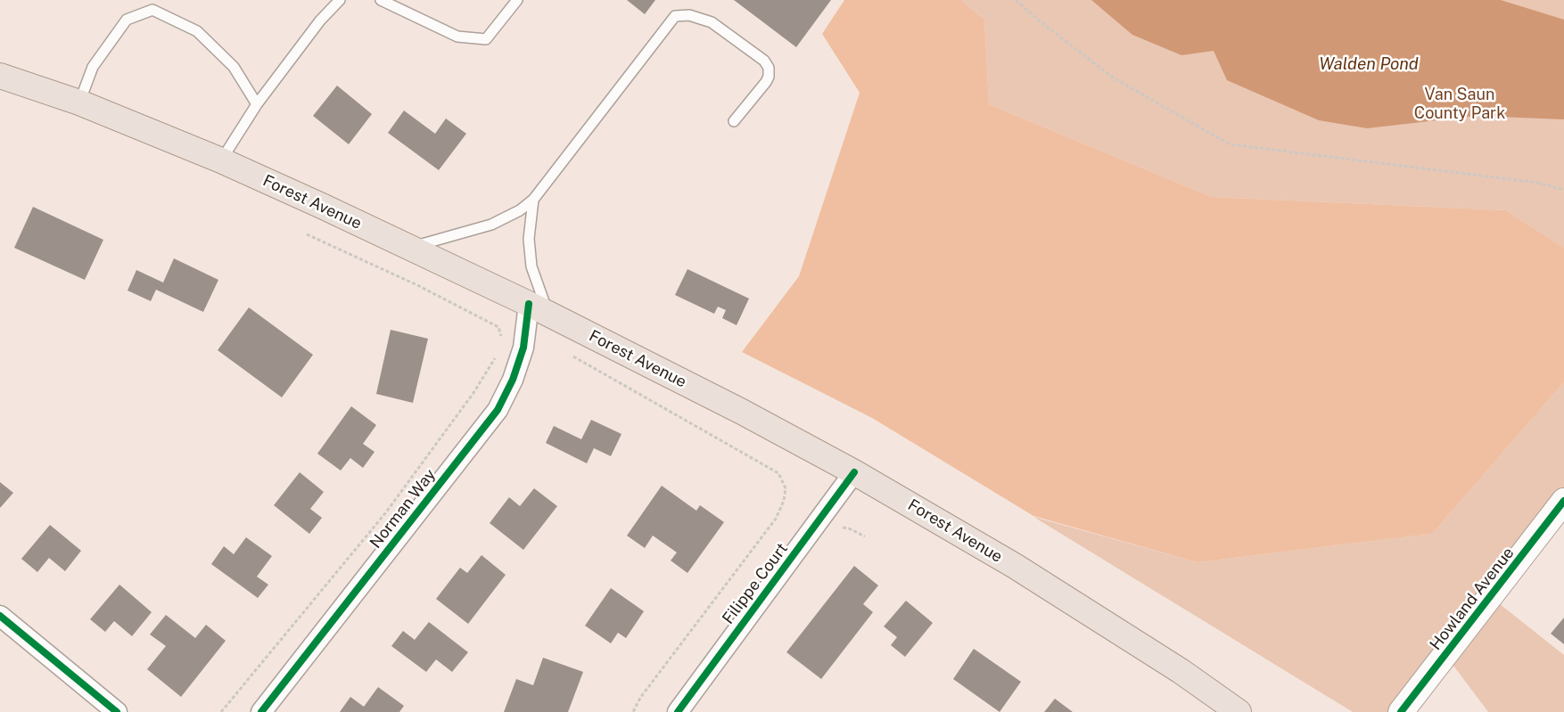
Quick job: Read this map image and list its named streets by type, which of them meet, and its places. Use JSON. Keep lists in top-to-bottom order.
{
  "streets": {
    "main road": ["Forest Avenue"],
    "street": ["Norman Way", "Filippe Court", "Howland Avenue"]
  },
  "crossings": [
    ["Forest Avenue", "Norman Way"],
    ["Forest Avenue", "Filippe Court"]
  ],
  "water": ["Walden Pond"],
  "parks": ["Van Saun County Park"]
}
